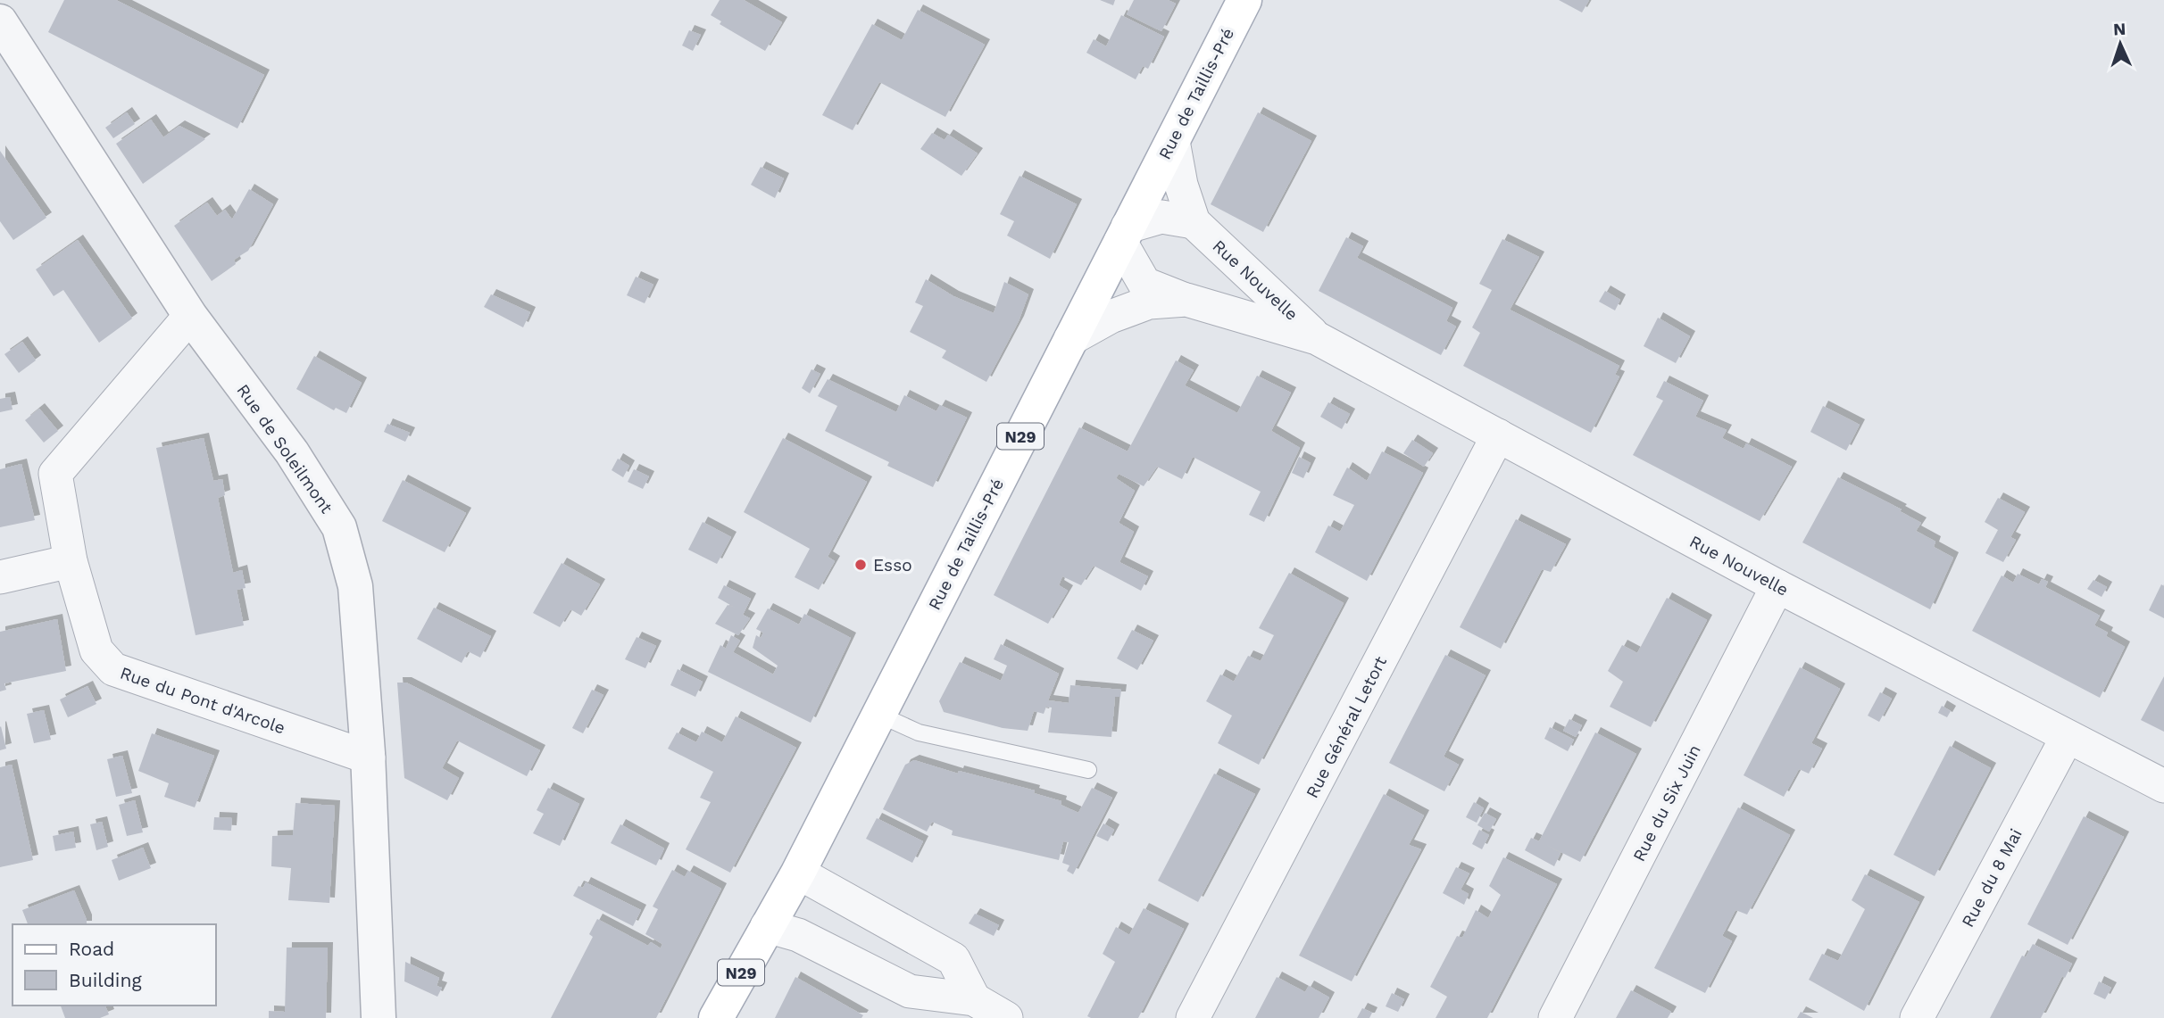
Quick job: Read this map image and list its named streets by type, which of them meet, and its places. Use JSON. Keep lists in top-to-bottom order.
{
  "streets": {
    "main road": ["Rue de Taillis-Pré", "N29"],
    "street": [
      "Rue Nouvelle",
      "Rue de Soleilmont",
      "Rue du Pont d'Arcole",
      "Rue Général Letort",
      "Rue du Six Juin",
      "Rue du 8 Mai"
    ]
  },
  "crossings": [
    ["Rue de Taillis-Pré", "Rue Nouvelle"],
    ["Rue Nouvelle", "Rue Général Letort"],
    ["Rue Nouvelle", "Rue du Six Juin"],
    ["Rue Nouvelle", "Rue du 8 Mai"],
    ["Rue de Soleilmont", "Rue du Pont d'Arcole"]
  ],
  "places": ["Esso"],
  "legend": ["Road", "Building"],
  "north": "top"
}
